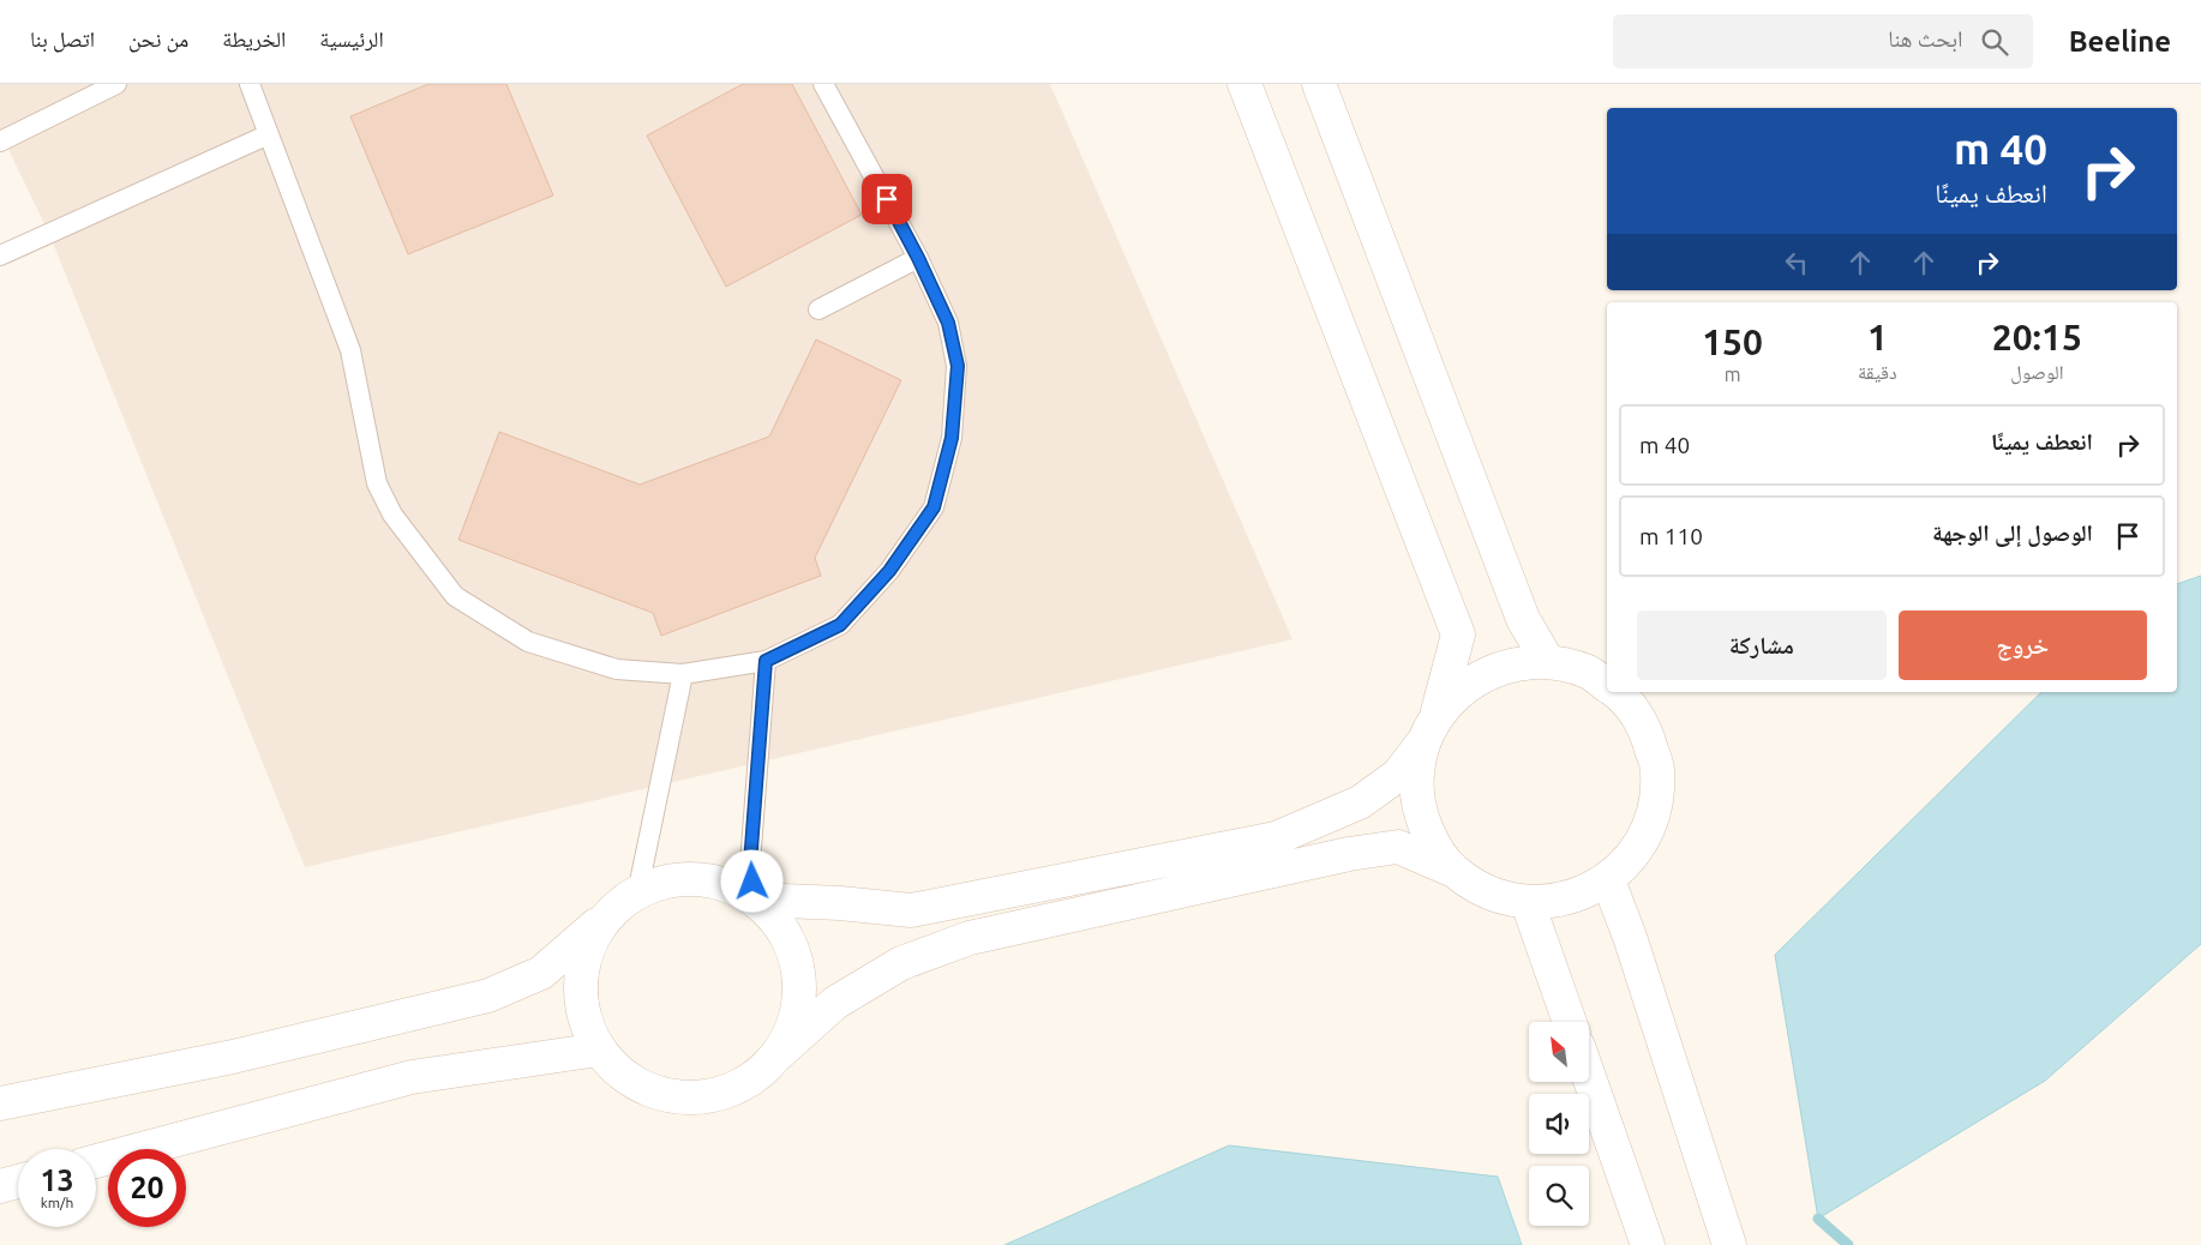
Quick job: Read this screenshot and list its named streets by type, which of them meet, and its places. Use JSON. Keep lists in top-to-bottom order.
{
  "north": "top left",
  "page": {
    "header": "Beeline",
    "search": "ابحث هنا",
    "nav": [
      "الرئيسية",
      "الخريطة",
      "من نحن",
      "اتصل بنا"
    ],
    "turn": ["40 m", "انعطف يمينًا"],
    "eta": [
      "20:15",
      "الوصول",
      "1",
      "دقيقة",
      "150",
      "m"
    ],
    "list": [
      {
        "name": "انعطف يمينًا",
        "value": "40 m"
      },
      {
        "name": "الوصول إلى الوجهة",
        "value": "110 m"
      }
    ],
    "buttons": ["خروج", "مشاركة"],
    "speed": "13 km/h",
    "limit": "20"
  }
}
